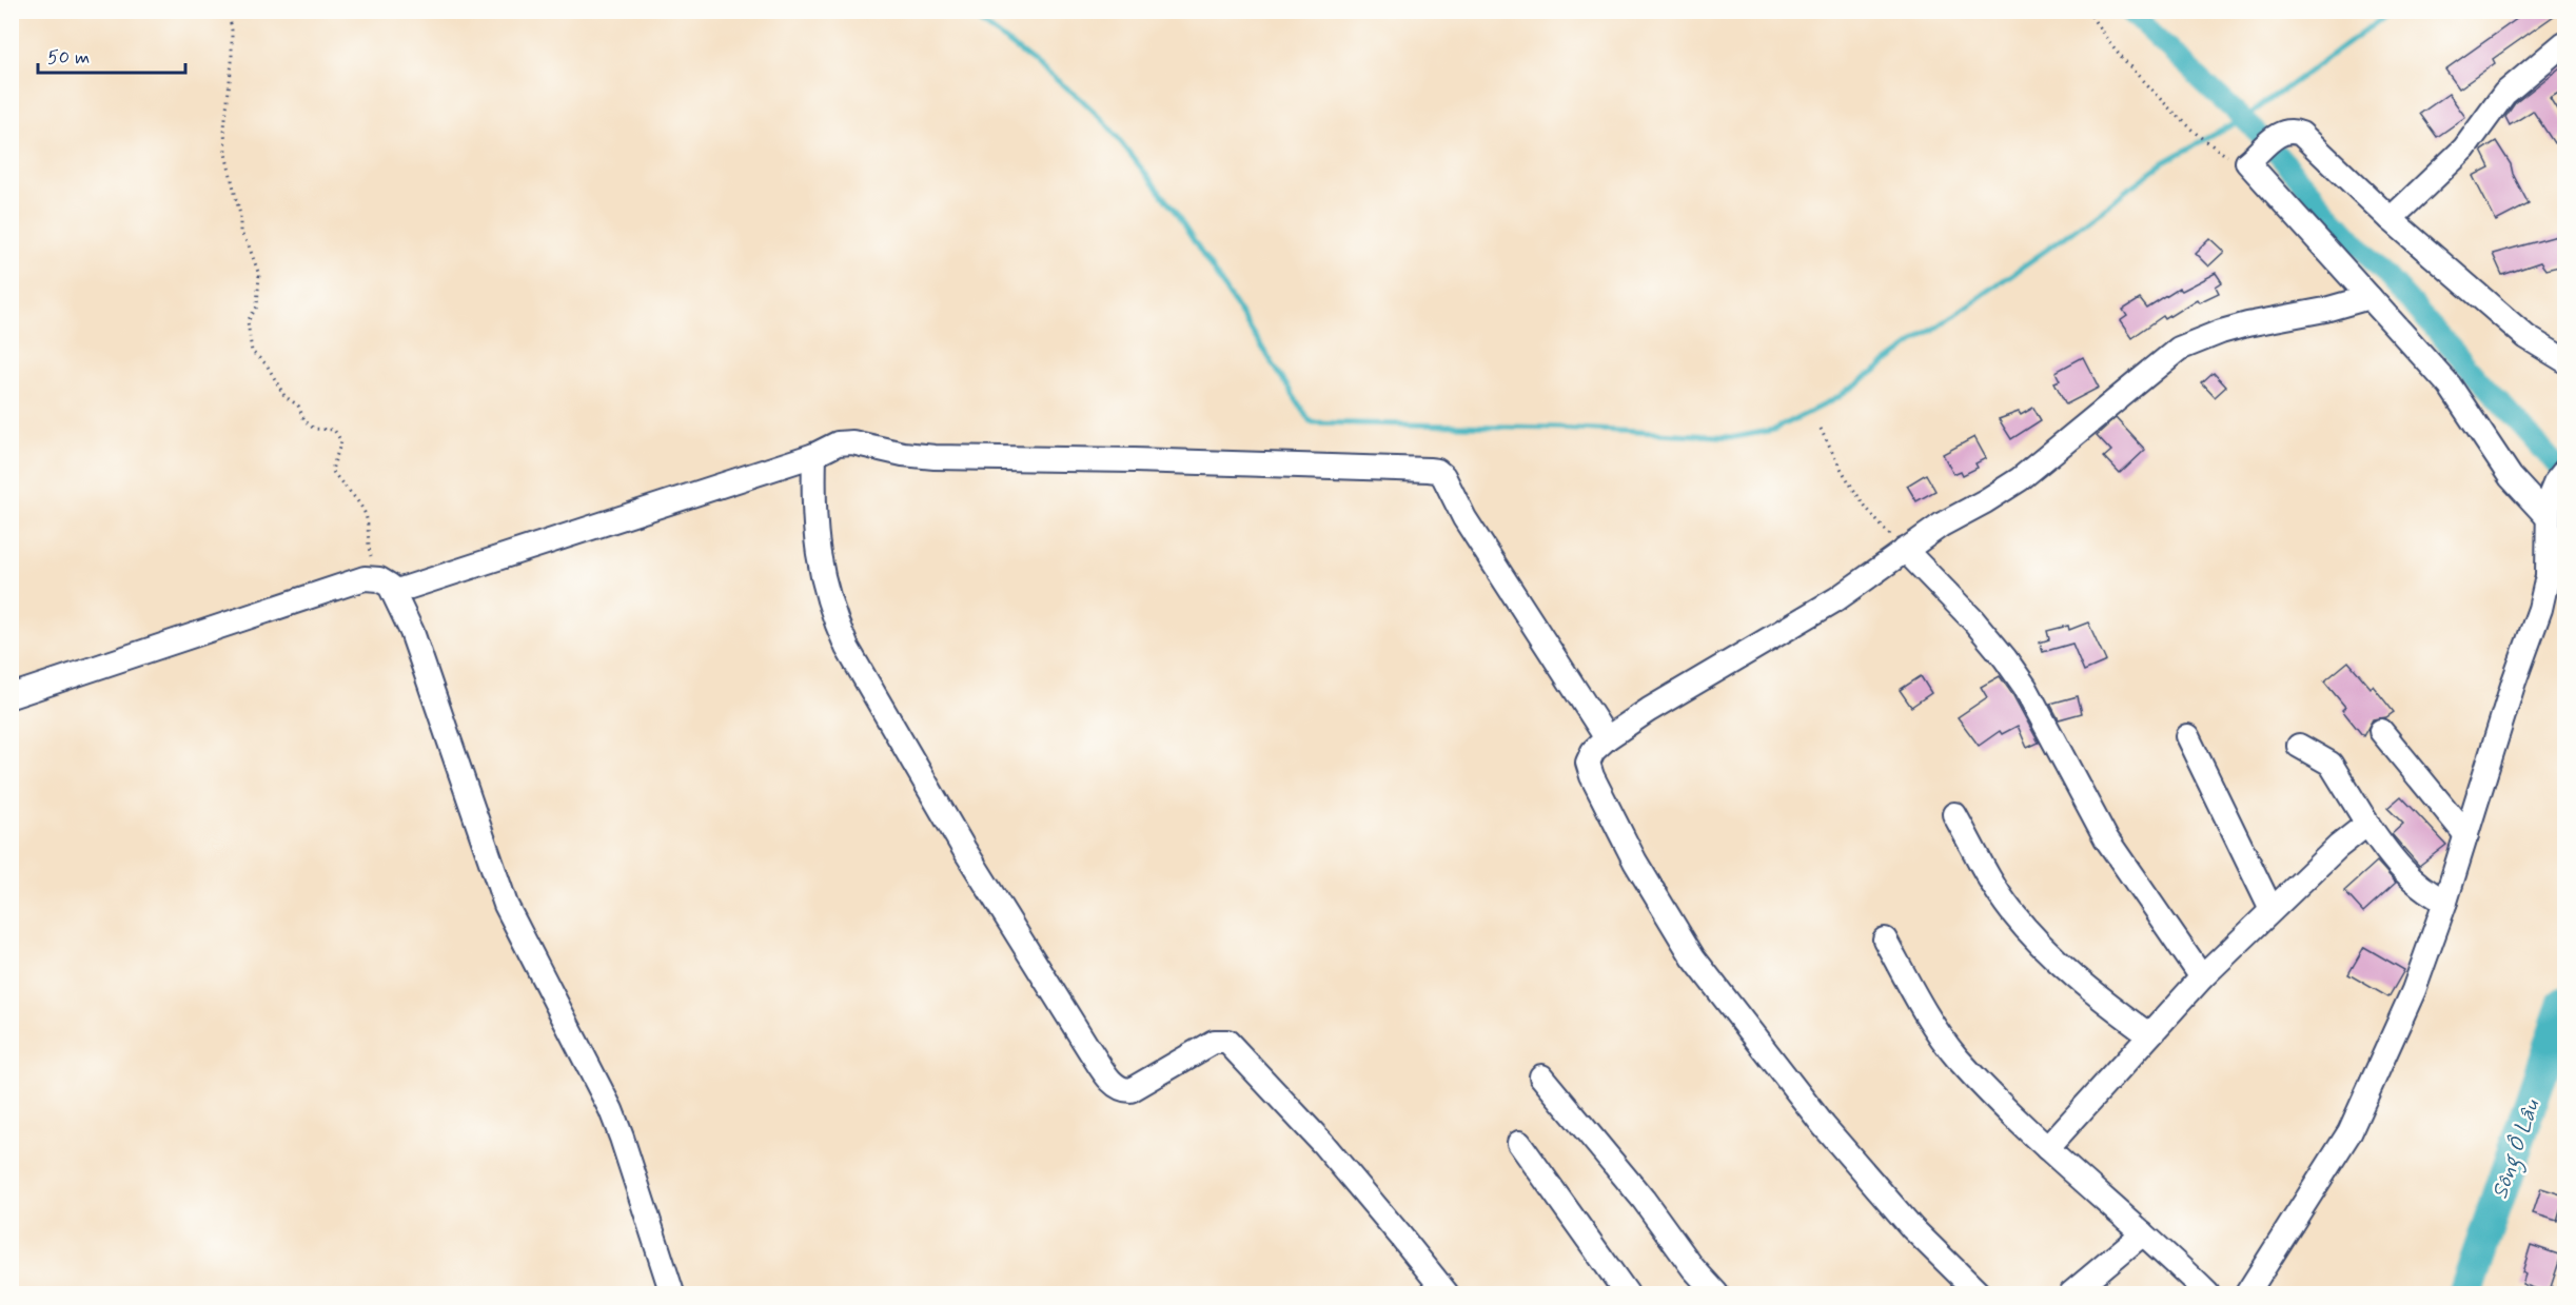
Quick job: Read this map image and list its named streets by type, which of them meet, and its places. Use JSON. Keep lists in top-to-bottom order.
{
  "water": ["Sông Ô Lâu"],
  "scale_bar": "50 m"
}
